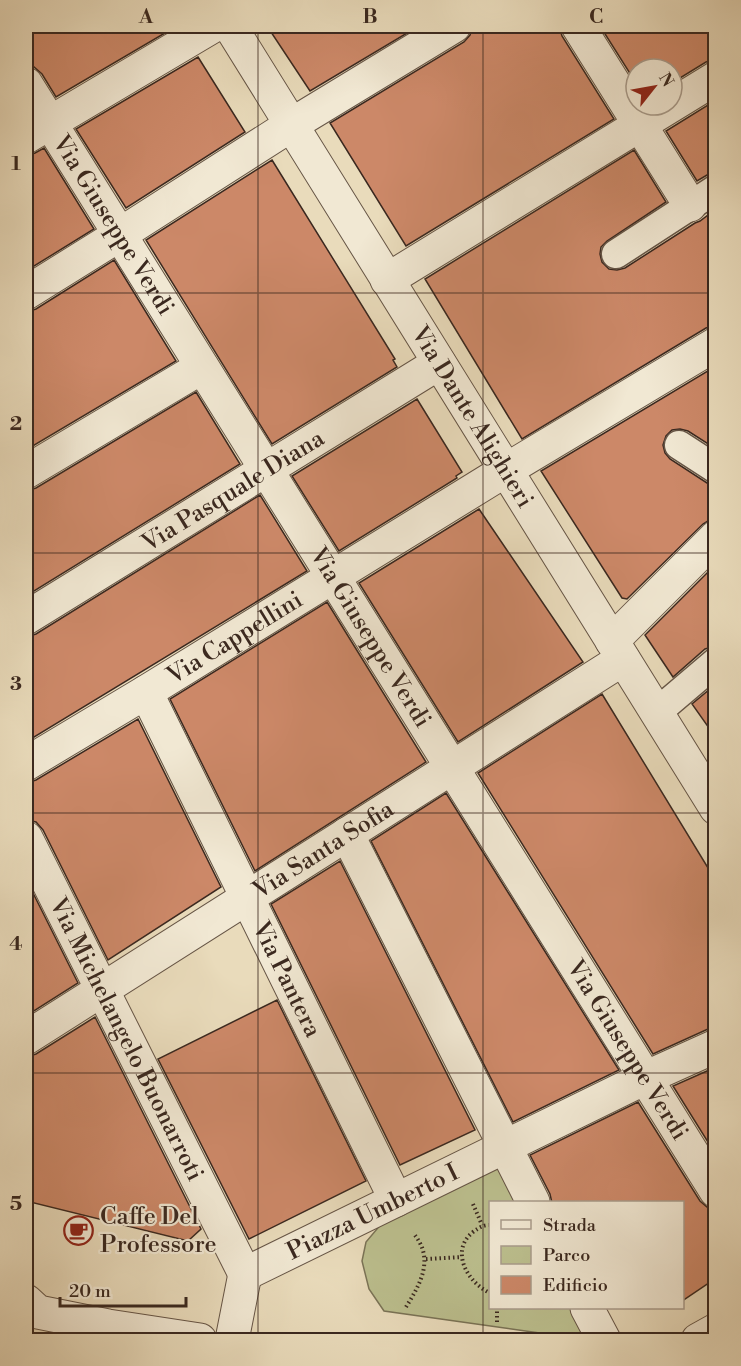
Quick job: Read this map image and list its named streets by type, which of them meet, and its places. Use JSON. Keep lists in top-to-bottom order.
{
  "streets": {
    "street": [
      "Via Giuseppe Verdi",
      "Via Dante Alighieri",
      "Via Pasquale Diana",
      "Via Cappellini",
      "Via Santa Sofia",
      "Via Pantera",
      "Via Michelangelo Buonarroti",
      "Piazza Umberto I"
    ]
  },
  "crossings": [
    ["Via Giuseppe Verdi", "Via Pasquale Diana"],
    ["Via Giuseppe Verdi", "Via Cappellini"],
    ["Via Giuseppe Verdi", "Via Santa Sofia"],
    ["Via Giuseppe Verdi", "Piazza Umberto I"],
    ["Via Dante Alighieri", "Via Pasquale Diana"],
    ["Via Dante Alighieri", "Via Cappellini"],
    ["Via Dante Alighieri", "Via Santa Sofia"],
    ["Via Cappellini", "Via Pantera"],
    ["Via Santa Sofia", "Via Pantera"],
    ["Via Santa Sofia", "Via Michelangelo Buonarroti"],
    ["Via Pantera", "Piazza Umberto I"],
    ["Via Michelangelo Buonarroti", "Piazza Umberto I"]
  ],
  "places": {
    "cafe": ["Caffe Del Professore"]
  },
  "legend": ["Strada", "Parco", "Edificio"],
  "scale_bar": "20 m",
  "north": "top right",
  "grid": {
    "columns": ["A", "B", "C"],
    "rows": [
      "1",
      "2",
      "3",
      "4",
      "5"
    ]
  }
}
